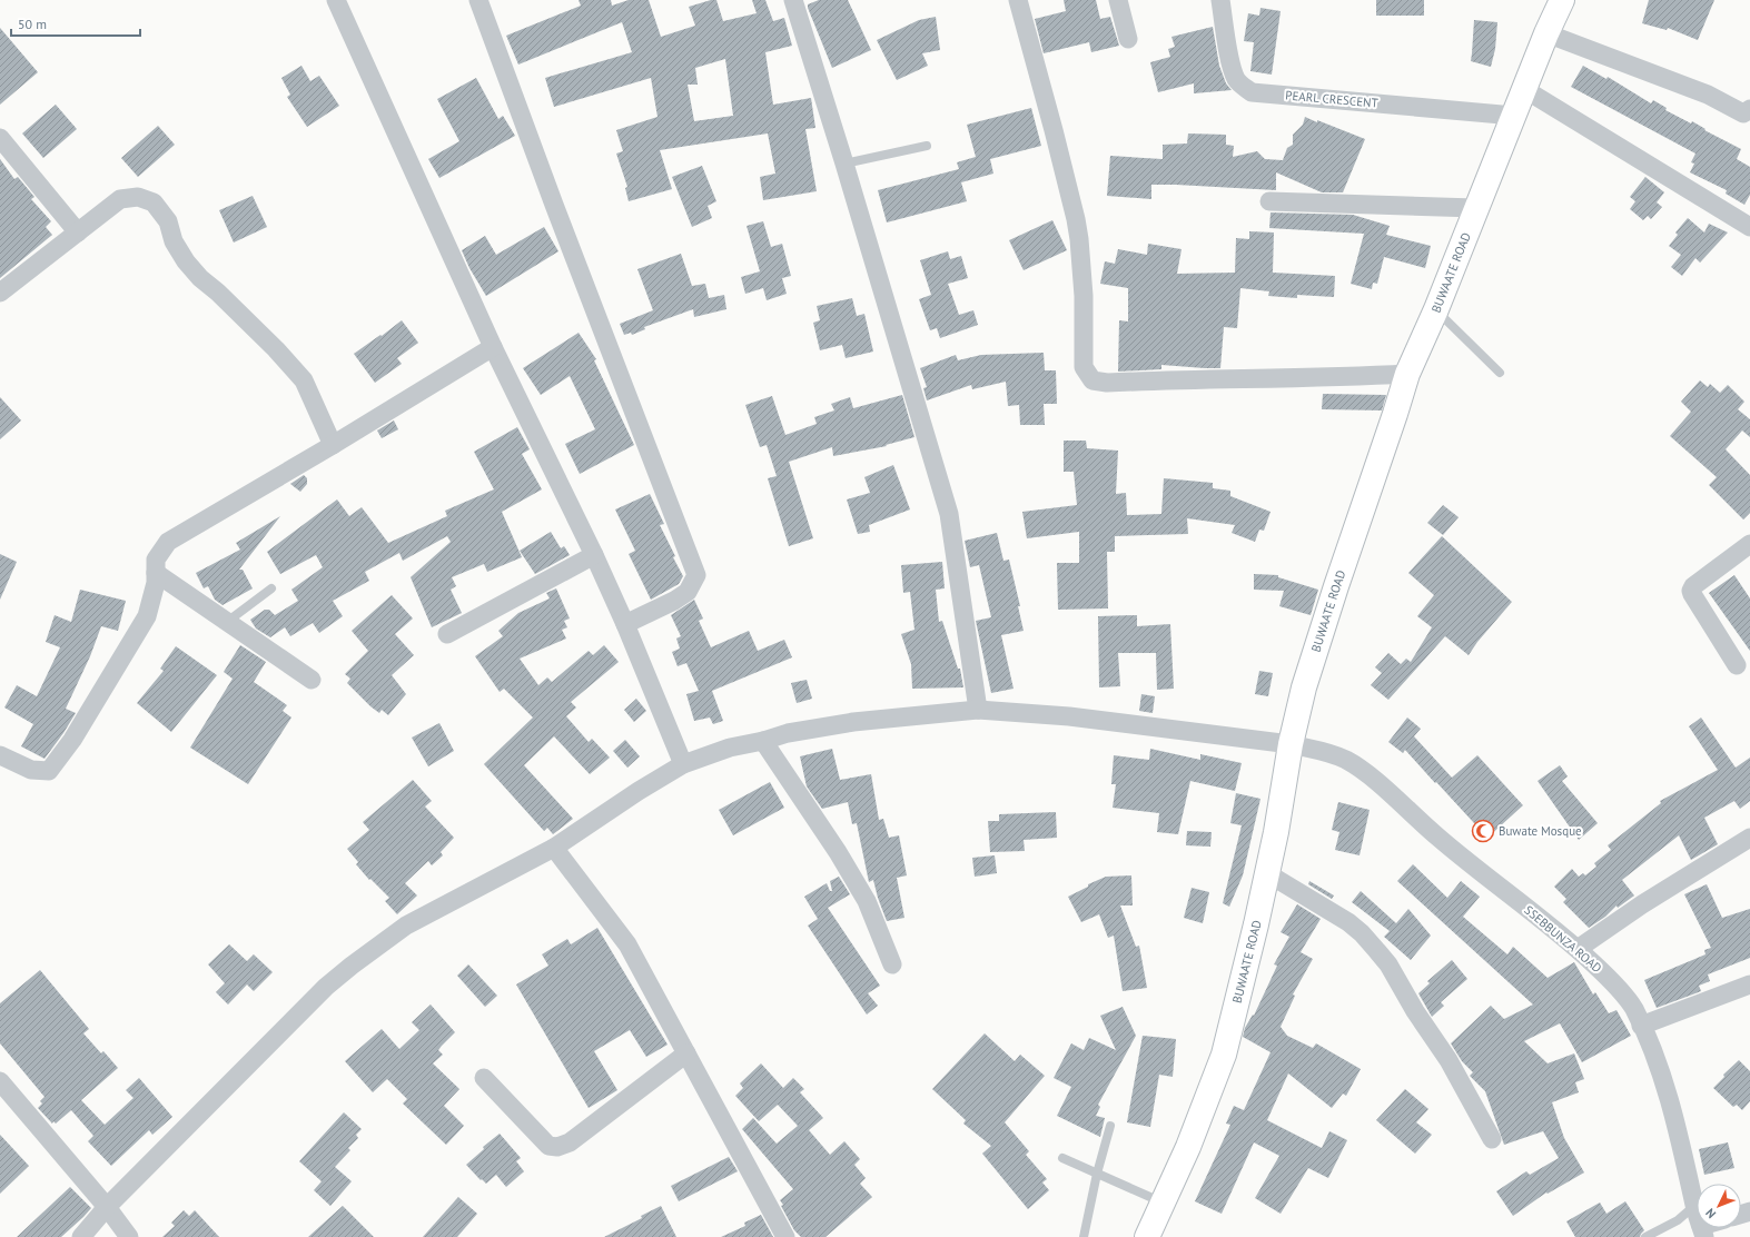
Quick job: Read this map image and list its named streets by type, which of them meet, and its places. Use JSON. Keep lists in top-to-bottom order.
{
  "streets": {
    "street": ["PEARL CRESCENT", "BUWAATE ROAD", "SSEBBUNZA ROAD"]
  },
  "crossings": [
    ["PEARL CRESCENT", "BUWAATE ROAD"],
    ["BUWAATE ROAD", "SSEBBUNZA ROAD"]
  ],
  "places": {
    "mosque": ["Buwate Mosque"]
  },
  "scale_bar": "50 m",
  "north": "bottom left"
}
